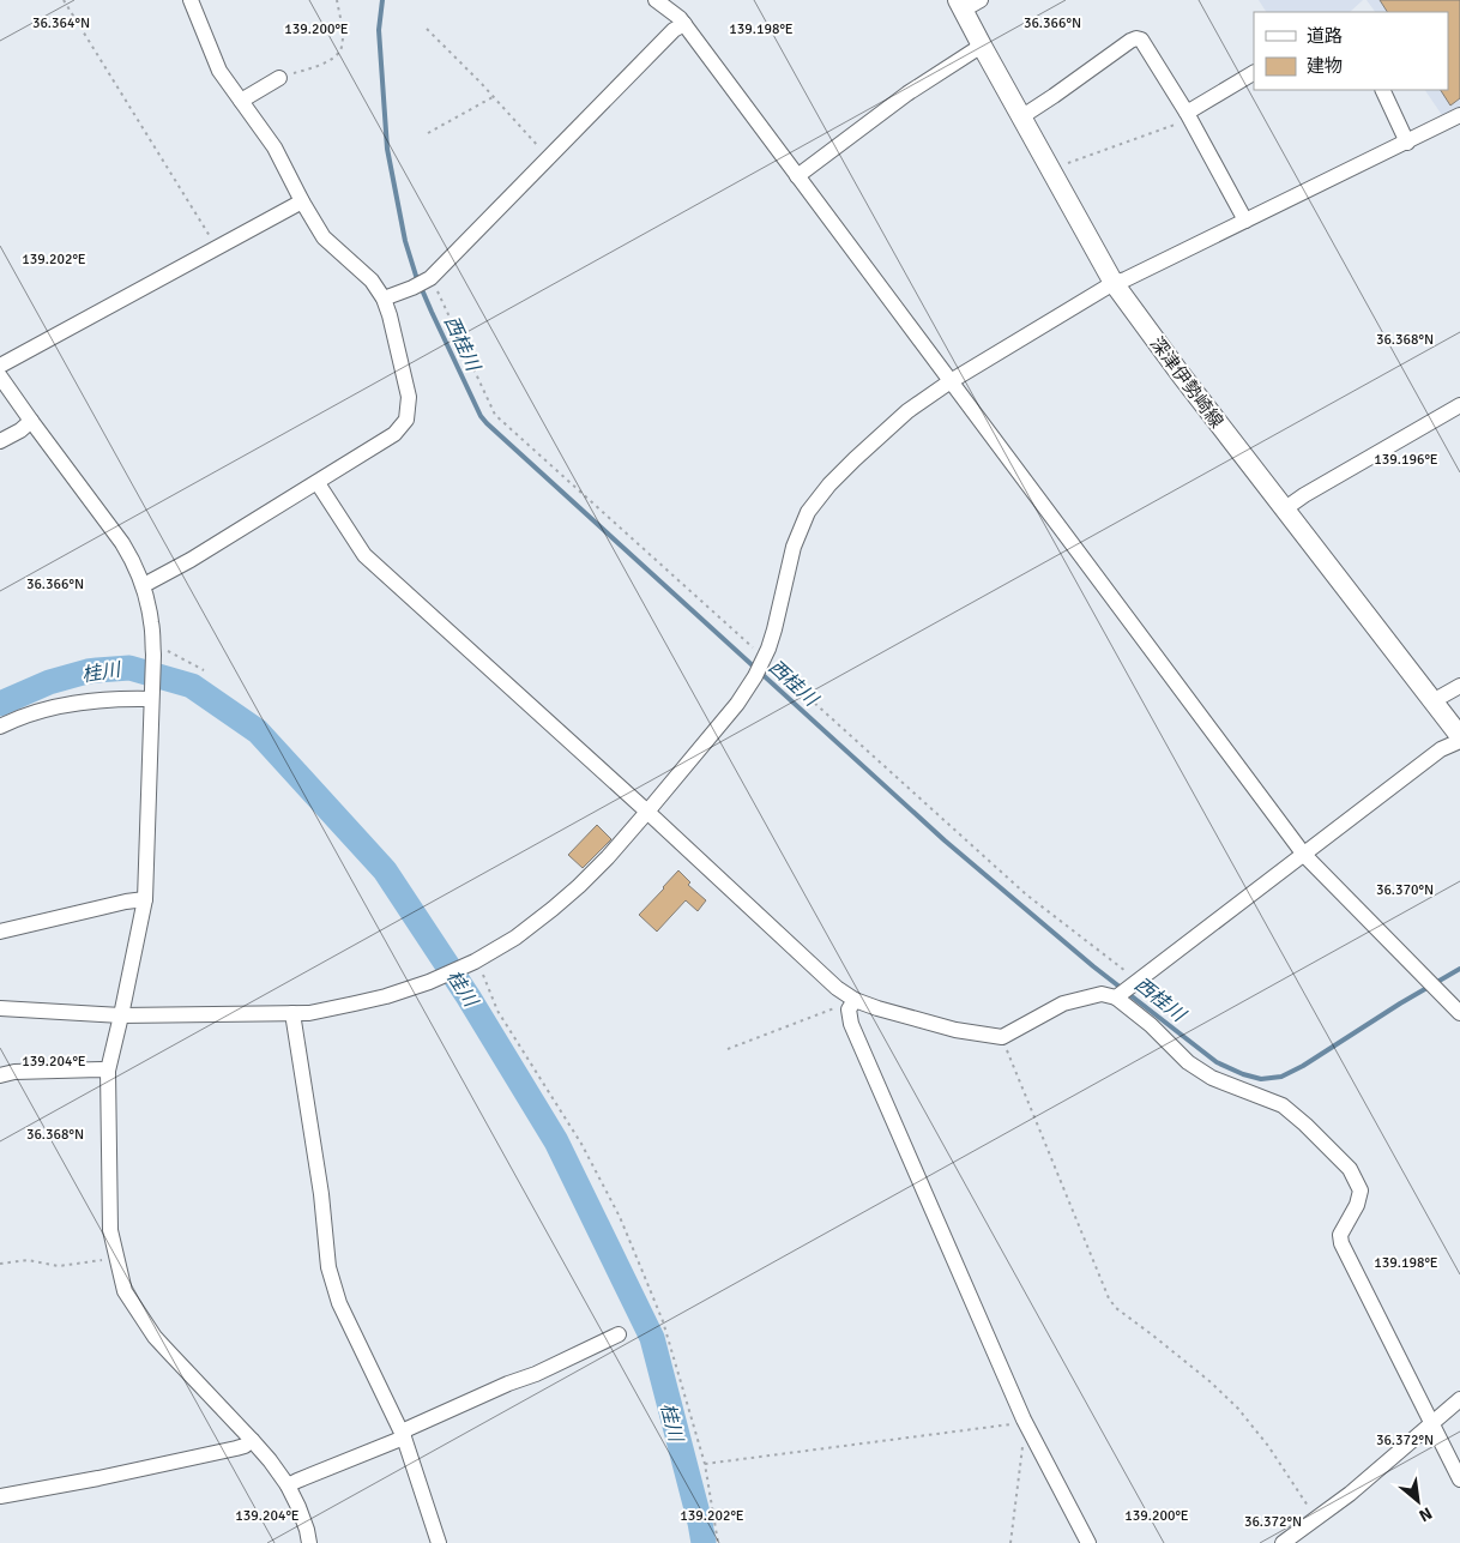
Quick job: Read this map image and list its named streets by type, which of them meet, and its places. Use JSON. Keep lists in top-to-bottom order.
{
  "streets": {
    "main road": ["深津伊勢崎線"]
  },
  "water": ["西桂川", "桂川"],
  "legend": ["道路", "建物"],
  "north": "bottom right",
  "coordinates": [
    "36.364°N",
    "36.366°N",
    "139.200°E",
    "139.198°E",
    "139.202°E",
    "36.368°N",
    "139.196°E",
    "36.370°N",
    "139.204°E",
    "36.372°N"
  ]
}
